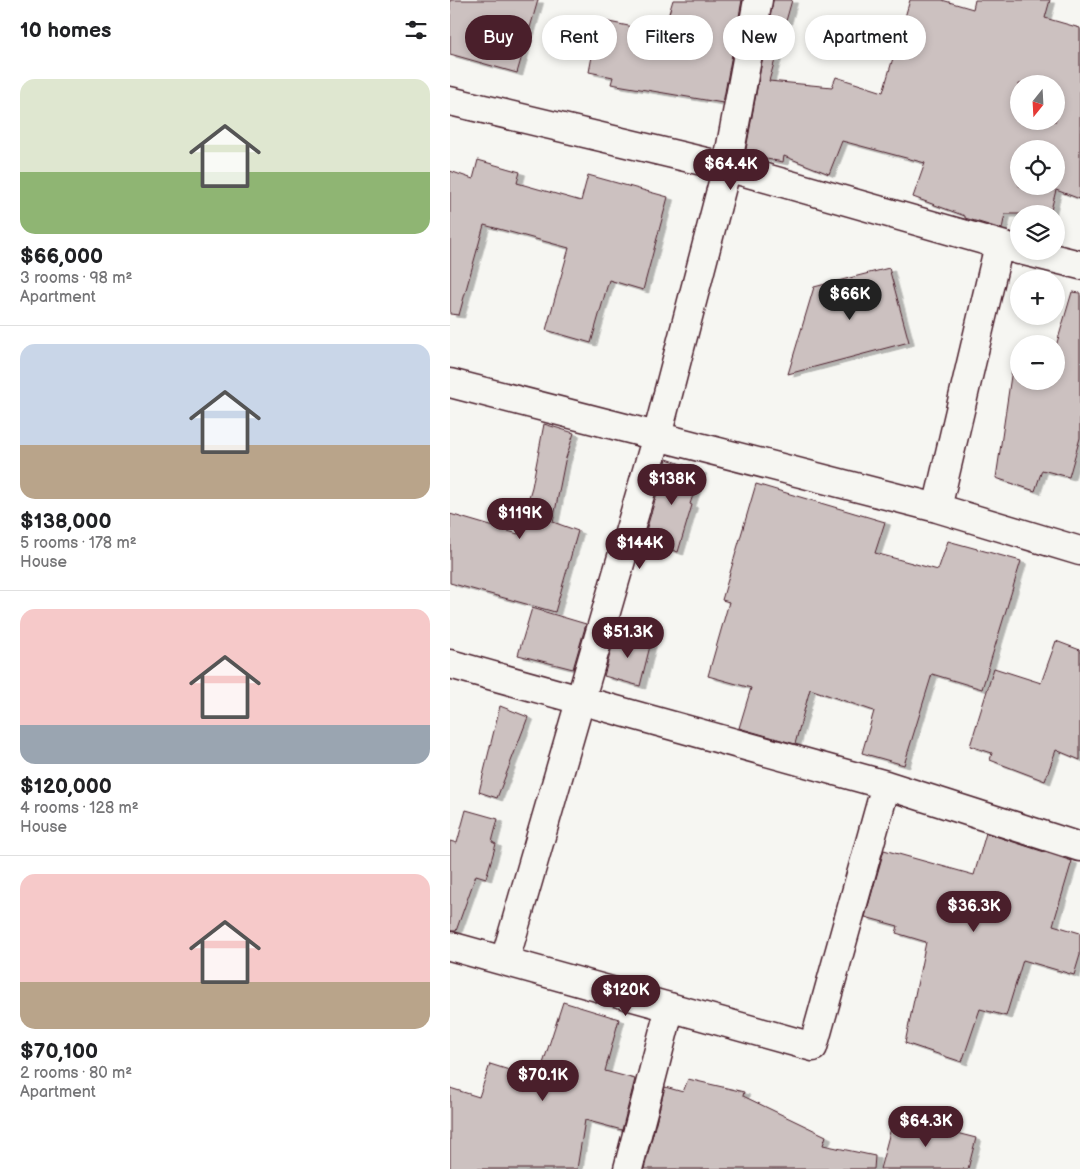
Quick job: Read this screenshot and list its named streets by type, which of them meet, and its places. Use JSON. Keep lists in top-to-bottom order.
{
  "north": "bottom",
  "page": {
    "heading": "10 homes",
    "chip": [
      "Buy",
      "Rent",
      "Filters",
      "New",
      "Apartment"
    ],
    "list": [
      {
        "name": "$66,000",
        "note": "3 rooms · 98 m² · Apartment"
      },
      {
        "name": "$138,000",
        "note": "5 rooms · 178 m² · House"
      },
      {
        "name": "$120,000",
        "note": "4 rooms · 128 m² · House"
      },
      {
        "name": "$70,100",
        "note": "2 rooms · 80 m² · Apartment"
      }
    ],
    "map_buttons": ["+", "−"],
    "price": [
      "$64.4K",
      "$66K",
      "$138K",
      "$119K",
      "$144K",
      "$51.3K",
      "$36.3K",
      "$120K",
      "$70.1K",
      "$64.3K"
    ]
  }
}
